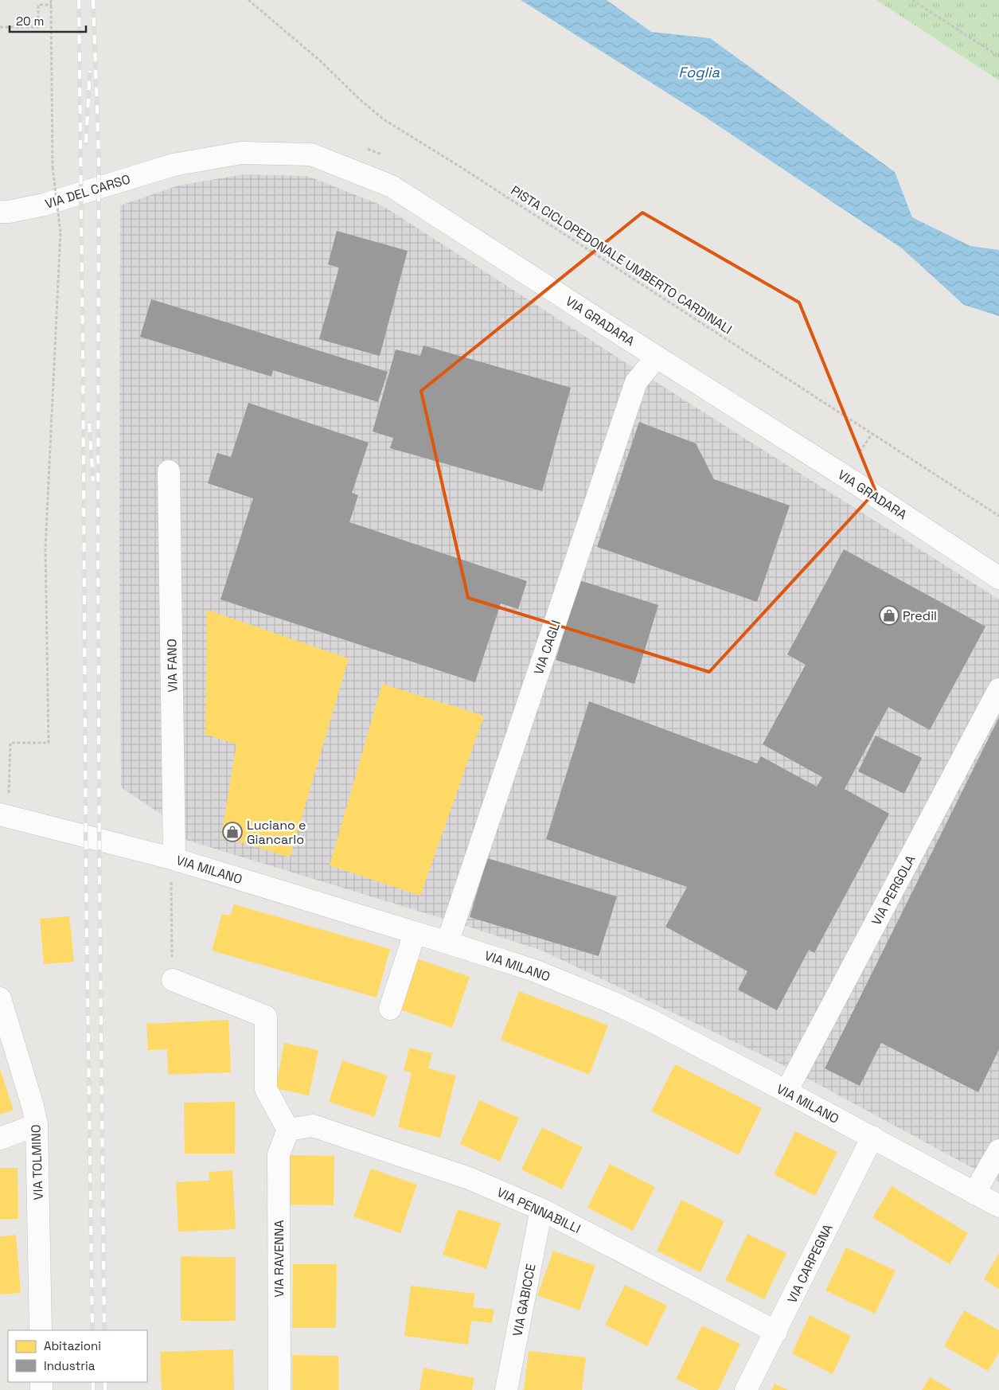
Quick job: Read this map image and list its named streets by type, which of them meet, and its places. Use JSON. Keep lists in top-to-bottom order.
{
  "streets": {
    "street": [
      "VIA DEL CARSO",
      "VIA GRADARA",
      "VIA CAGLI",
      "VIA FANO",
      "VIA MILANO",
      "VIA PERGOLA",
      "VIA TOLMINO",
      "VIA PENNABILLI",
      "VIA RAVENNA",
      "VIA CARPEGNA",
      "VIA GABICCE"
    ],
    "path": ["PISTA CICLOPEDONALE UMBERTO CARDINALI"]
  },
  "crossings": [
    ["VIA DEL CARSO", "VIA GRADARA"],
    ["VIA GRADARA", "VIA CAGLI"],
    ["VIA CAGLI", "VIA MILANO"],
    ["VIA FANO", "VIA MILANO"],
    ["VIA MILANO", "VIA PERGOLA"],
    ["VIA MILANO", "VIA CARPEGNA"],
    ["VIA PENNABILLI", "VIA RAVENNA"],
    ["VIA PENNABILLI", "VIA CARPEGNA"],
    ["VIA PENNABILLI", "VIA GABICCE"]
  ],
  "water": ["Foglia"],
  "places": {
    "shop": ["Predil", "Luciano e Giancarlo"]
  },
  "legend": ["Abitazioni", "Industria"],
  "scale_bar": "20 m"
}
